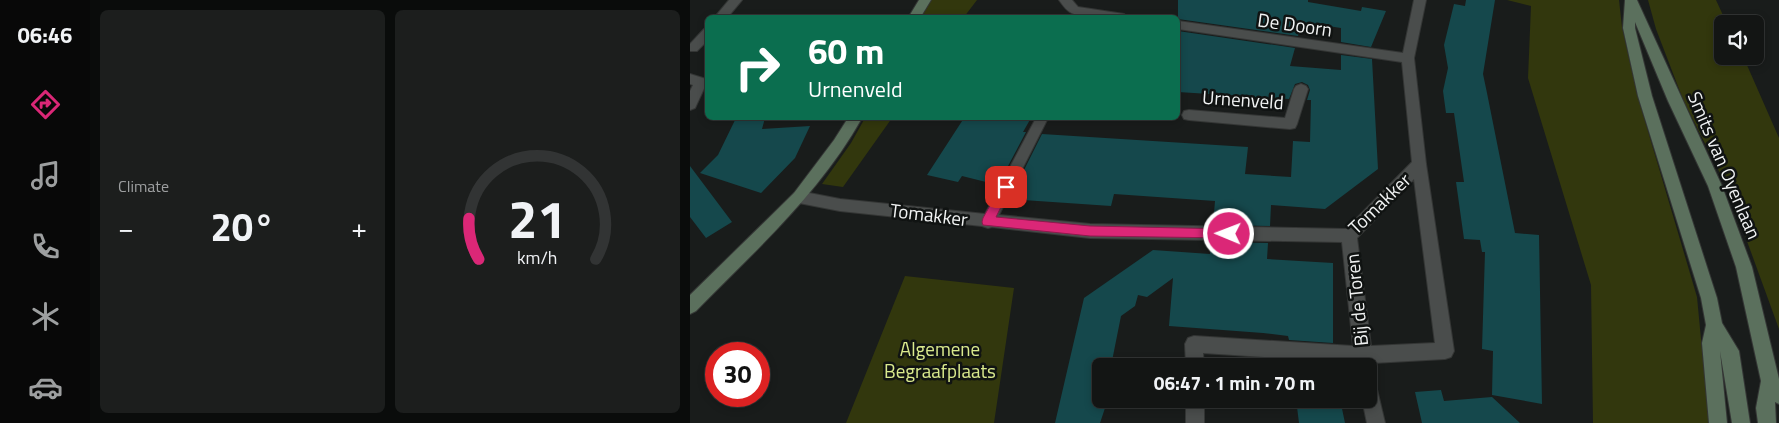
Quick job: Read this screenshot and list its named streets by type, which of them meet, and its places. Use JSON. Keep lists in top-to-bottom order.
{
  "streets": {
    "main road": ["Smits van Oyenlaan"],
    "street": [
      "De Doorn",
      "Urnenveld",
      "Tomakker",
      "Bij de Toren"
    ]
  },
  "crossings": [
    ["De Doorn", "Tomakker"],
    ["Tomakker", "Bij de Toren"]
  ],
  "parks": ["Algemene Begraafplaats"],
  "page": {
    "tabs": "06:46",
    "tile": "Climate",
    "turn": ["60 m", "Urnenveld"],
    "heat": ["−", "20°", "+"],
    "limit": "30",
    "trip": "06:47 · 1 min · 70 m",
    "gauge": ["21", "km/h"]
  }
}
